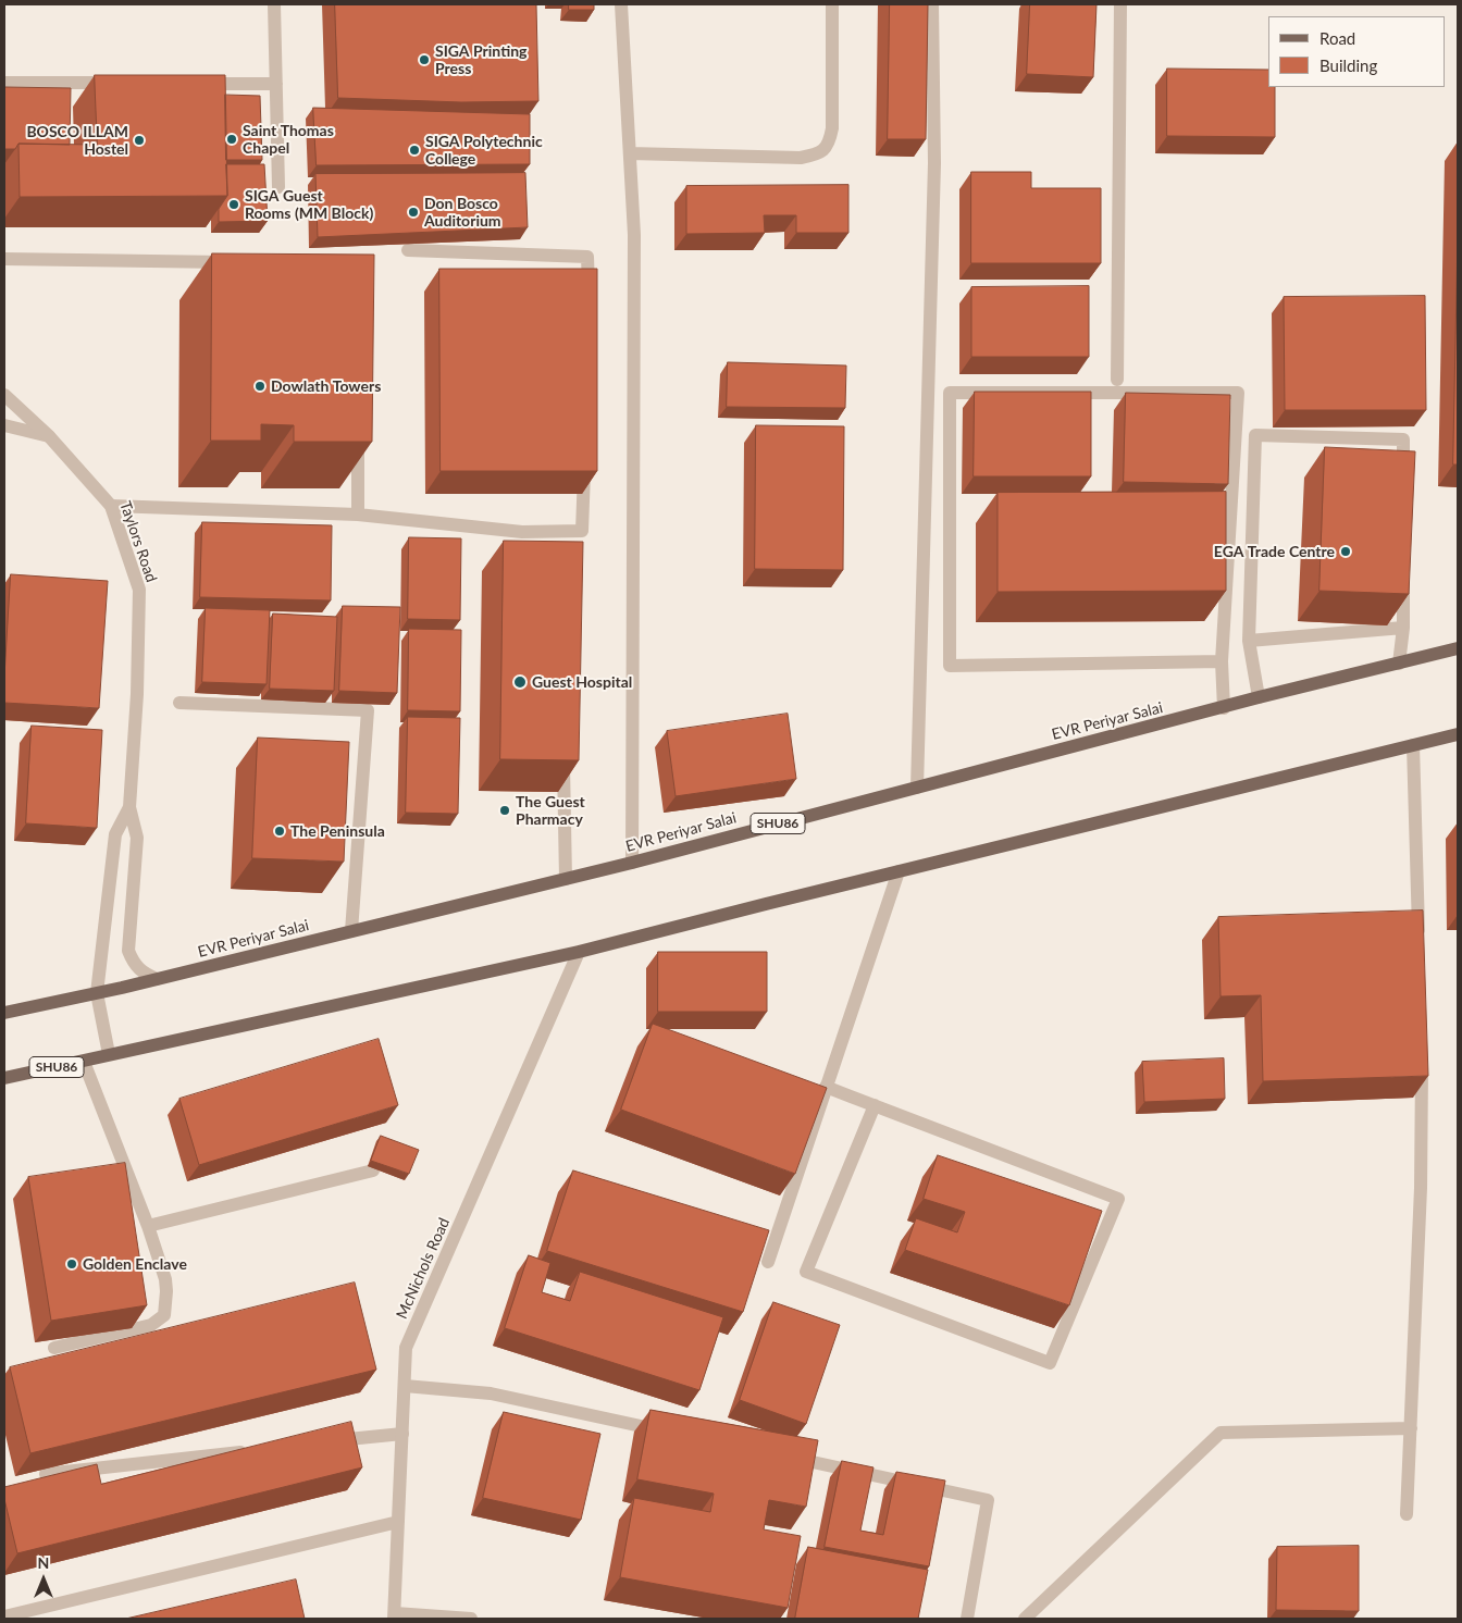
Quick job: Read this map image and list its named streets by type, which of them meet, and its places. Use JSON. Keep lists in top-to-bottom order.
{
  "streets": {
    "main road": ["EVR Periyar Salai", "SHU86"],
    "street": ["Taylors Road", "McNichols Road"]
  },
  "crossings": [
    ["Taylors Road", "EVR Periyar Salai"],
    ["Taylors Road", "SHU86"],
    ["SHU86", "McNichols Road"]
  ],
  "places": [
    "SIGA Printing Press",
    "Saint Thomas Chapel",
    "BOSCO ILLAM Hostel",
    "SIGA Polytechnic College",
    "SIGA Guest Rooms (MM Block)",
    "Don Bosco Auditorium",
    "Dowlath Towers",
    "EGA Trade Centre",
    "Guest Hospital",
    "The Guest Pharmacy",
    "The Peninsula",
    "Golden Enclave"
  ],
  "legend": ["Road", "Building"],
  "north": "top"
}
